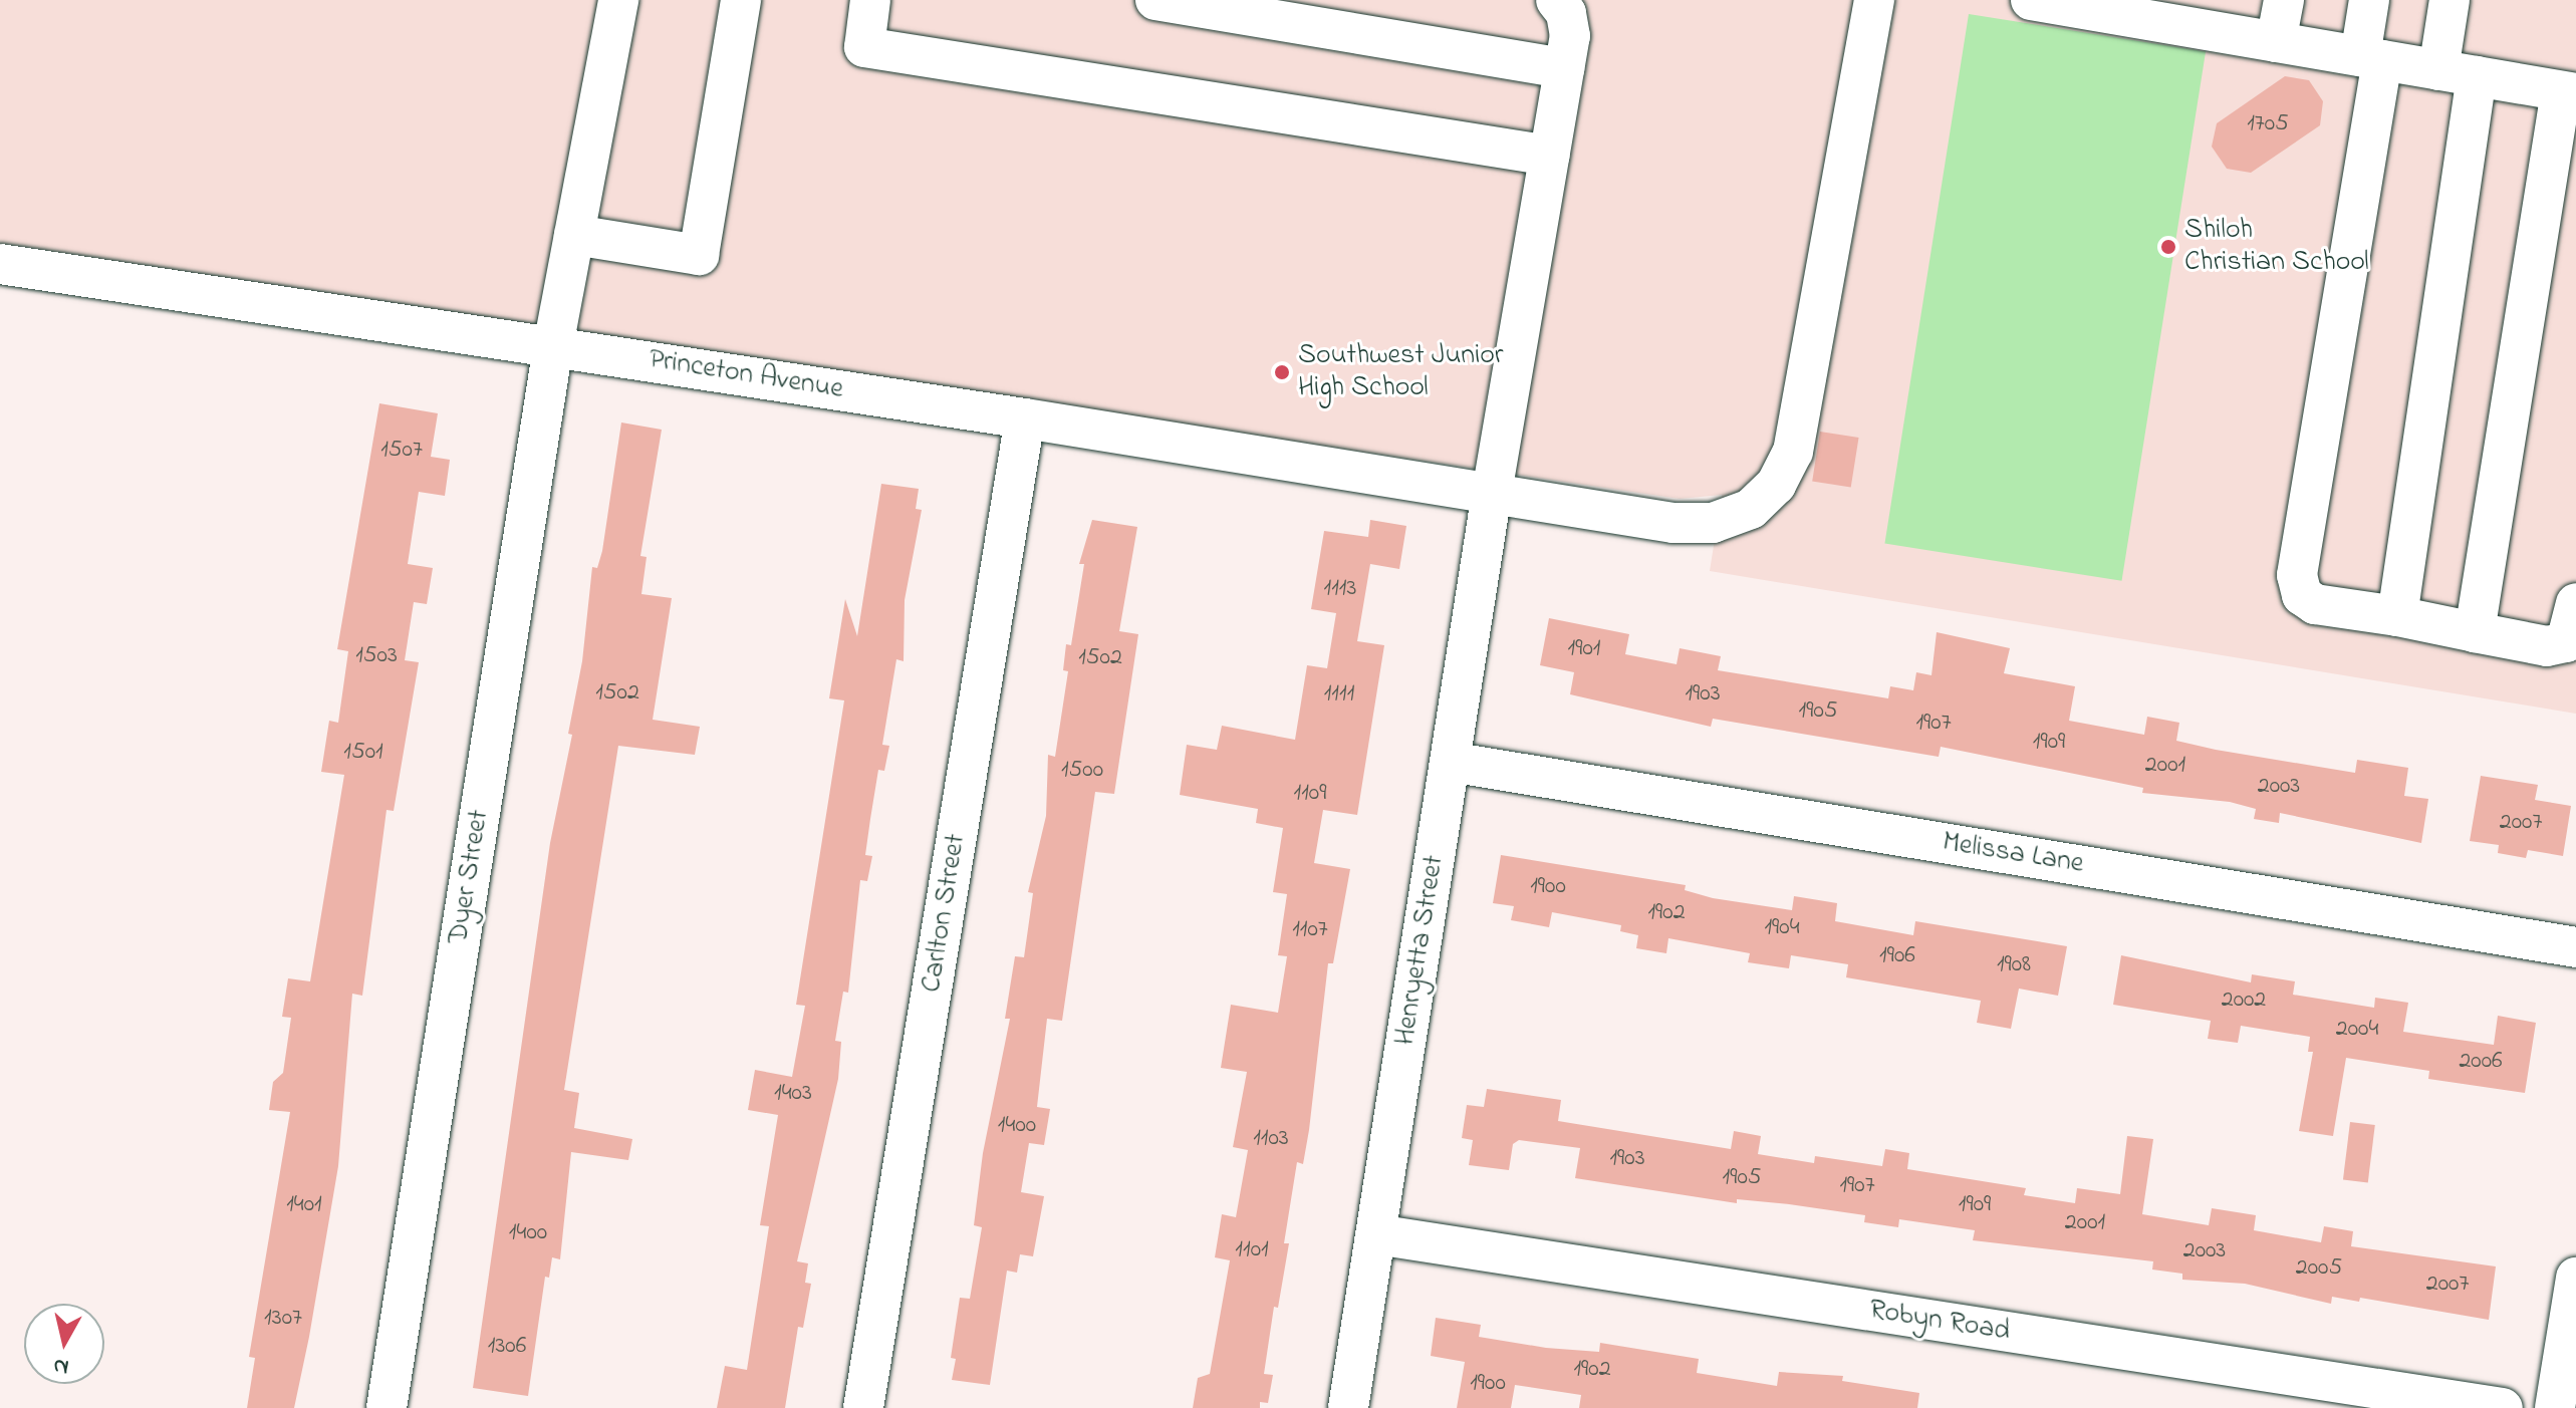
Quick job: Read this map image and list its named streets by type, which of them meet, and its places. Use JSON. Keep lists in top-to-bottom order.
{
  "streets": {
    "street": [
      "Princeton Avenue",
      "Melissa Lane",
      "Dyer Street",
      "Carlton Street",
      "Henryetta Street",
      "Robyn Road"
    ]
  },
  "crossings": [
    ["Princeton Avenue", "Dyer Street"],
    ["Princeton Avenue", "Carlton Street"],
    ["Princeton Avenue", "Henryetta Street"],
    ["Melissa Lane", "Henryetta Street"],
    ["Henryetta Street", "Robyn Road"]
  ],
  "places": ["Shiloh Christian School", "Southwest Junior High School"],
  "house_numbers": [
    "1705",
    "1507",
    "1113",
    "1901",
    "1503",
    "1502",
    "1502",
    "1111",
    "1903",
    "1905",
    "1907",
    "1909",
    "1501",
    "2001",
    "1500",
    "2003",
    "1109",
    "2007",
    "1900",
    "1902",
    "1904",
    "1107",
    "1906",
    "1908",
    "2002",
    "2004",
    "2006",
    "1403",
    "1400",
    "1103",
    "1903",
    "1905",
    "1907",
    "1401",
    "1909",
    "2001",
    "1400",
    "1101",
    "2003",
    "2005",
    "2007",
    "1307",
    "1306",
    "1902",
    "1900"
  ],
  "north": "bottom"
}
